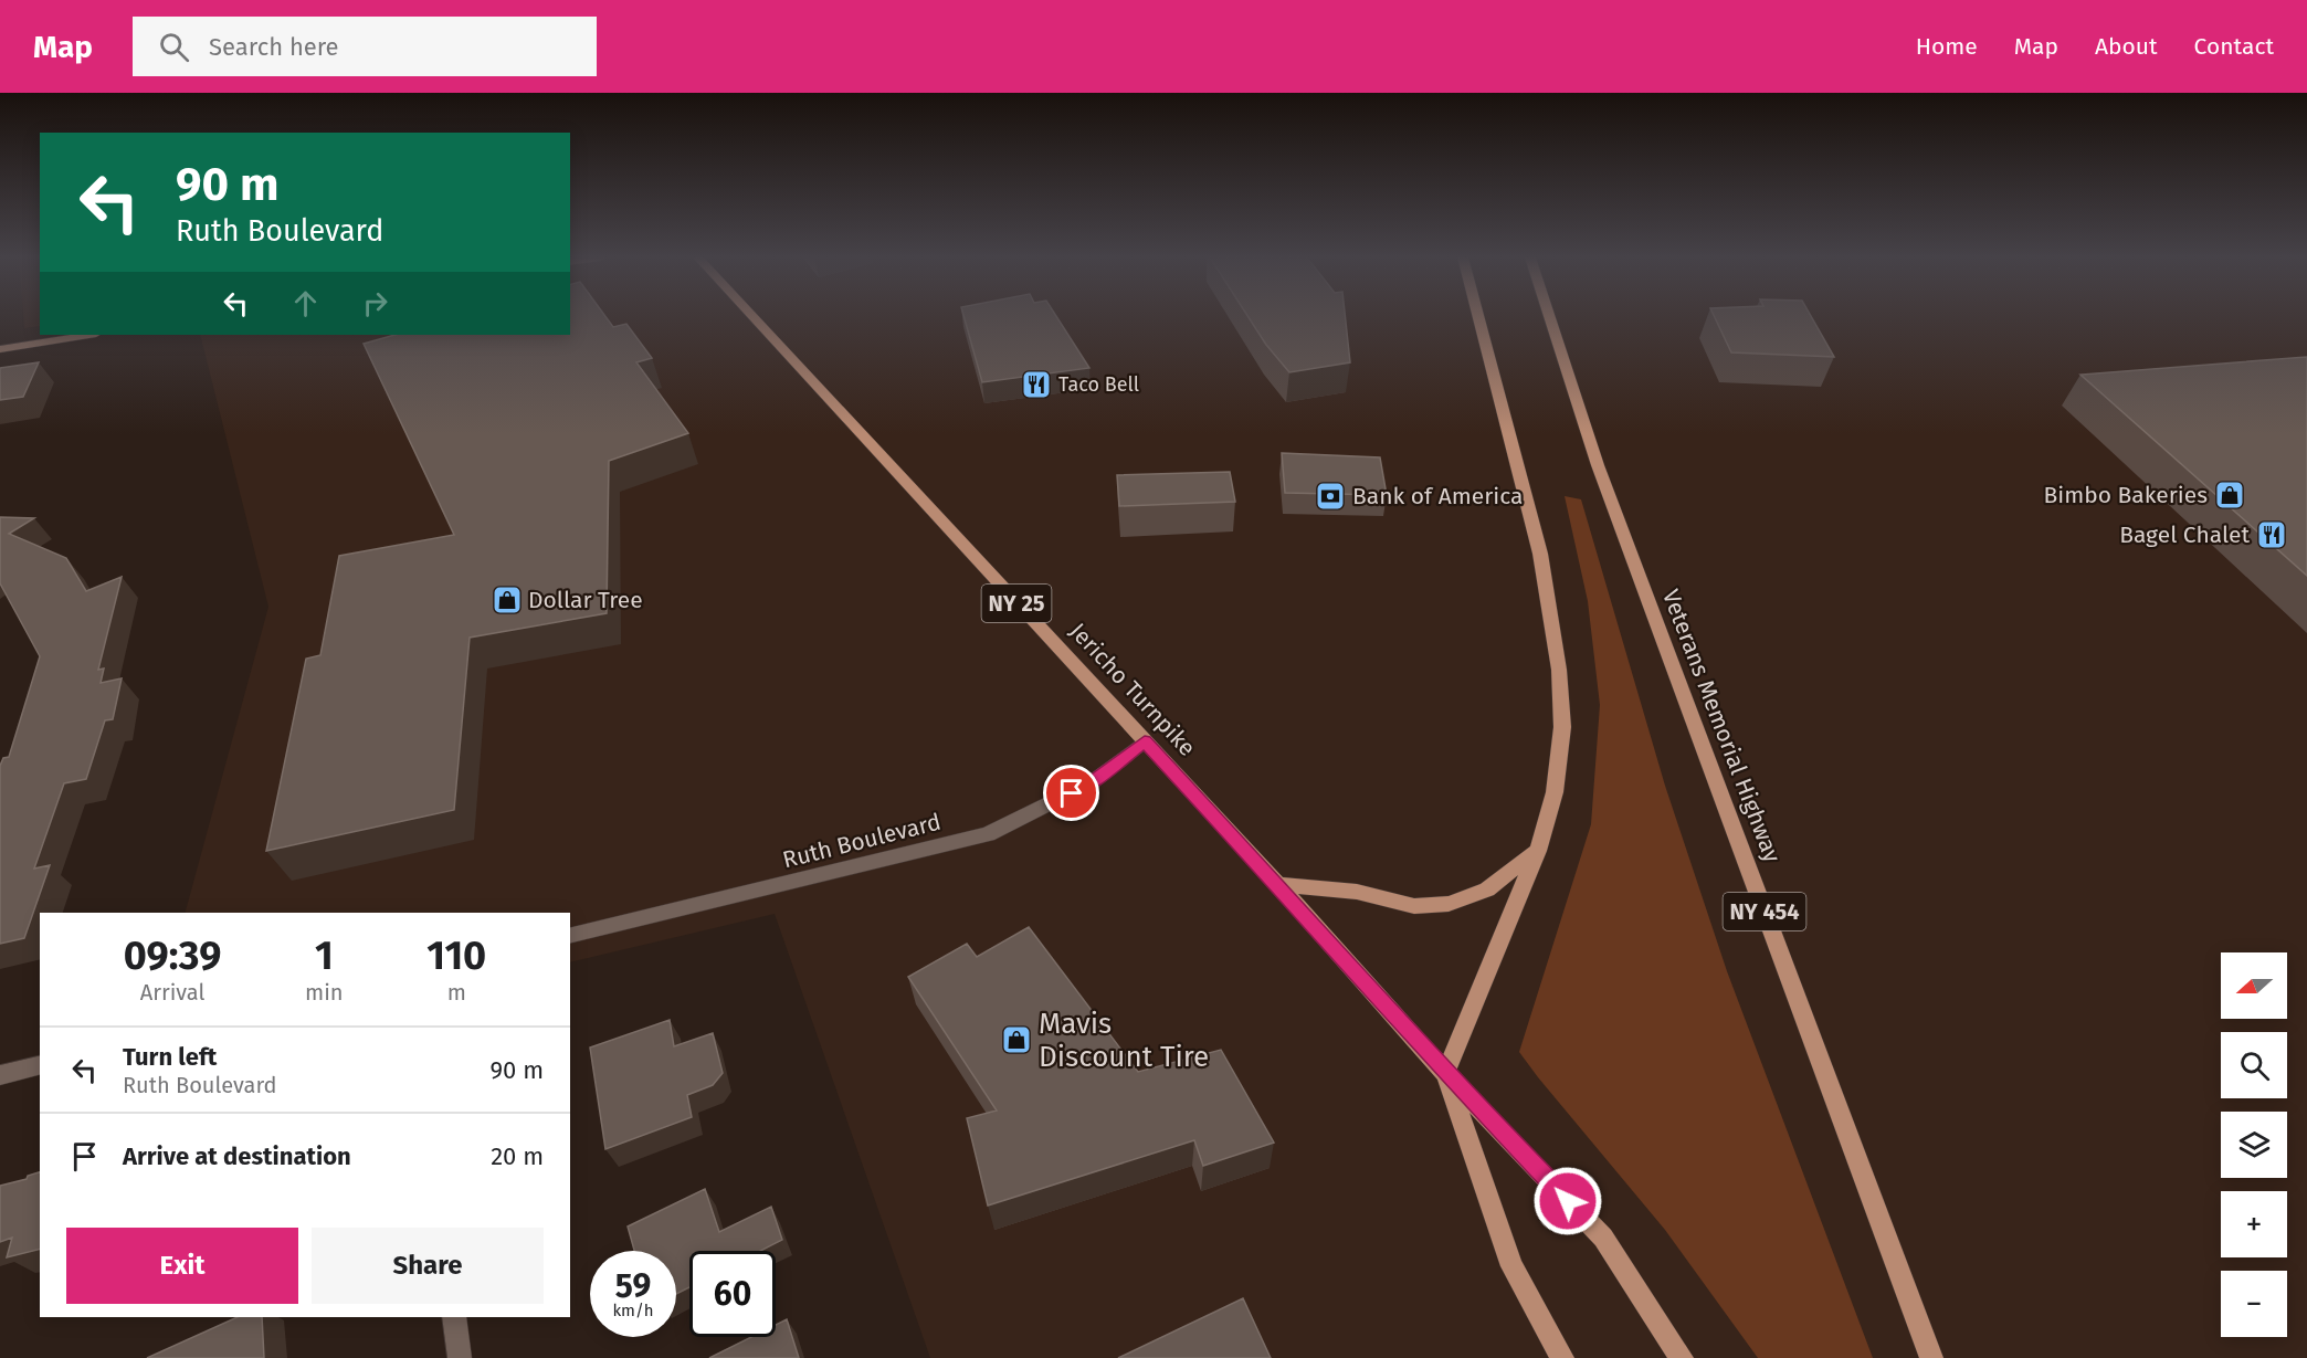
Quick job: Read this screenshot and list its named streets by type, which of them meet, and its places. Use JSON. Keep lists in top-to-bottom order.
{
  "streets": {
    "main road": [
      "NY 25",
      "Jericho Turnpike",
      "Veterans Memorial Highway",
      "NY 454"
    ],
    "street": ["Ruth Boulevard"]
  },
  "crossings": [
    ["Jericho Turnpike", "Ruth Boulevard"]
  ],
  "places": {
    "restaurant": ["Taco Bell", "Bagel Chalet"],
    "shop": ["Bimbo Bakeries", "Dollar Tree", "Mavis Discount Tire"],
    "bank": ["Bank of America"]
  },
  "north": "left",
  "page": {
    "header": "Map",
    "search": "Search here",
    "nav": [
      "Home",
      "Map",
      "About",
      "Contact"
    ],
    "turn": ["90 m", "Ruth Boulevard"],
    "eta": [
      "09:39",
      "Arrival",
      "1",
      "min",
      "110",
      "m"
    ],
    "map_buttons": ["+", "−"],
    "list": [
      {
        "name": "Turn left",
        "note": "Ruth Boulevard",
        "value": "90 m"
      },
      {
        "name": "Arrive at destination",
        "value": "20 m"
      }
    ],
    "buttons": ["Exit", "Share"],
    "speed": "59 km/h",
    "limit": "60"
  }
}
